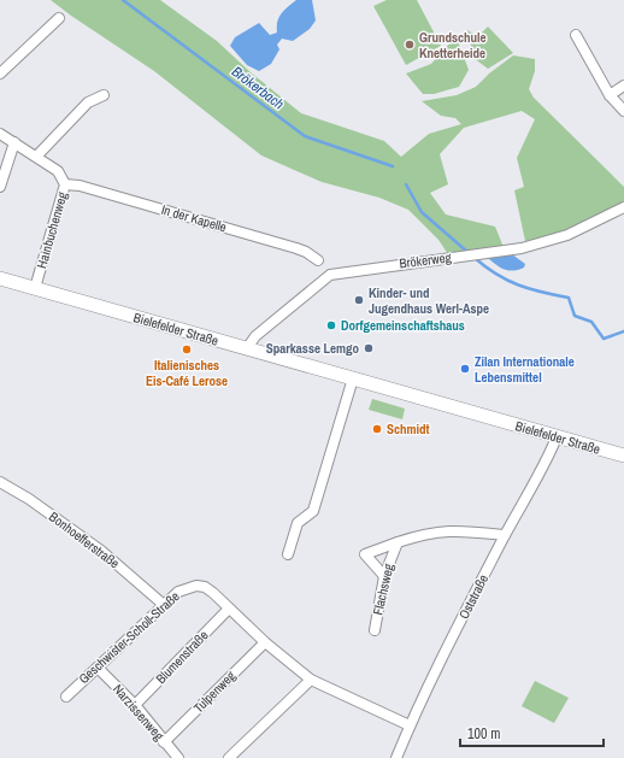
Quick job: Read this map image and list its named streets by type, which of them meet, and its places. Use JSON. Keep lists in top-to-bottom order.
{
  "streets": {
    "main road": ["Bielefelder Straße"],
    "street": [
      "In der Kapelle",
      "Hainbuchenweg",
      "Brökerweg",
      "Bonhoefferstraße",
      "Flachsweg",
      "Oststraße",
      "Geschwister-Scholl-Straße",
      "Blumenstraße",
      "Tulpenweg",
      "Narzissenweg"
    ]
  },
  "crossings": [
    ["In der Kapelle", "Hainbuchenweg"],
    ["Hainbuchenweg", "Bielefelder Straße"],
    ["Brökerweg", "Bielefelder Straße"],
    ["Bielefelder Straße", "Oststraße"],
    ["Bonhoefferstraße", "Geschwister-Scholl-Straße"],
    ["Oststraße", "Geschwister-Scholl-Straße"],
    ["Geschwister-Scholl-Straße", "Blumenstraße"],
    ["Geschwister-Scholl-Straße", "Tulpenweg"],
    ["Geschwister-Scholl-Straße", "Narzissenweg"],
    ["Blumenstraße", "Narzissenweg"],
    ["Tulpenweg", "Narzissenweg"]
  ],
  "water": ["Brökerbach"],
  "places": [
    "Grundschule Knetterheide",
    "Kinder- und Jugendhaus Werl-Aspe",
    "Dorfgemeinschaftshaus",
    "Sparkasse Lemgo",
    "Italienisches Eis-Café Lerose",
    "Zilan Internationale Lebensmittel",
    "Schmidt"
  ],
  "scale_bar": "100 m"
}
